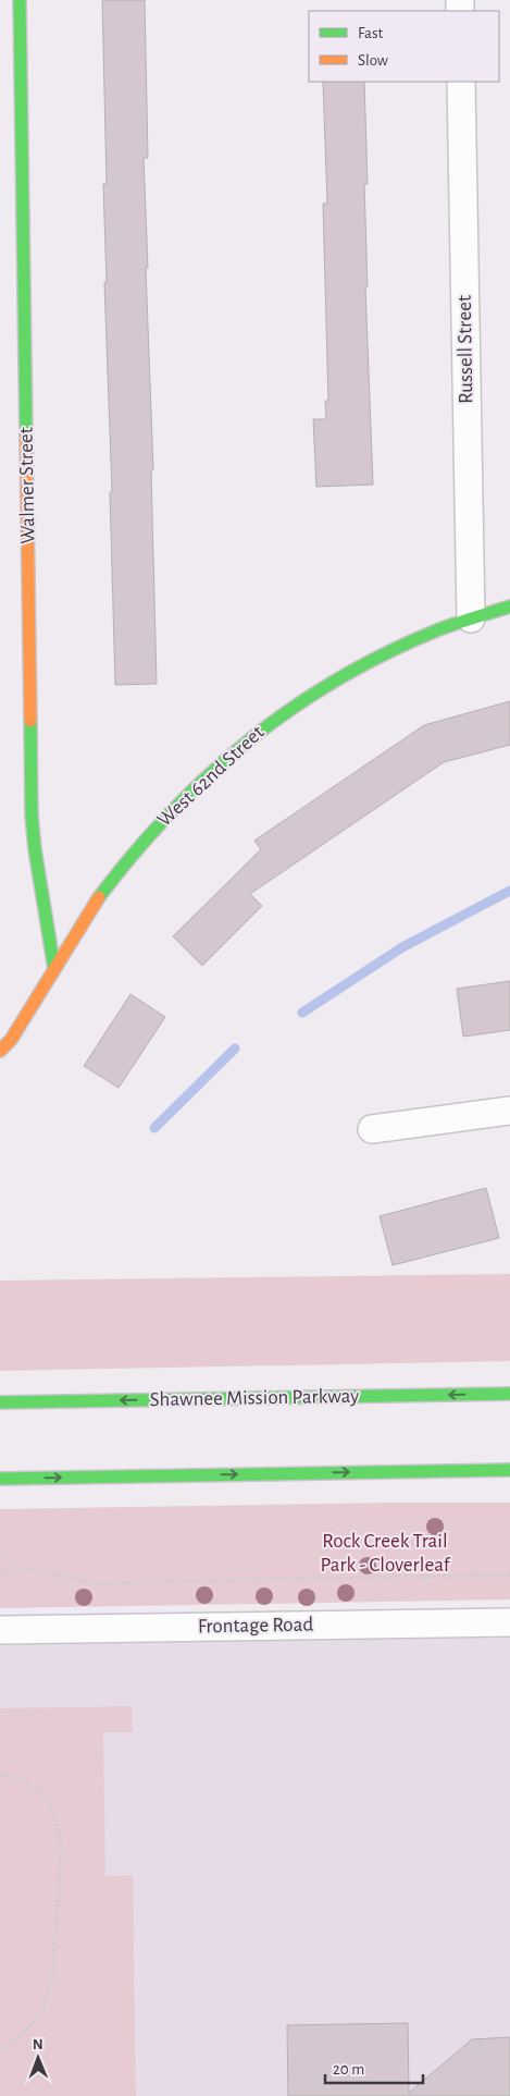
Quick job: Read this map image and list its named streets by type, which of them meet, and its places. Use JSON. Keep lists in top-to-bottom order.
{
  "streets": {
    "main road": ["Walmer Street", "West 62nd Street", "Shawnee Mission Parkway"],
    "street": ["Russell Street", "Frontage Road"]
  },
  "crossings": [
    ["Russell Street", "West 62nd Street"],
    ["Walmer Street", "West 62nd Street"]
  ],
  "parks": ["Rock Creek Trail Park - Cloverleaf"],
  "legend": ["Fast", "Slow"],
  "scale_bar": "20 m",
  "north": "top"
}
